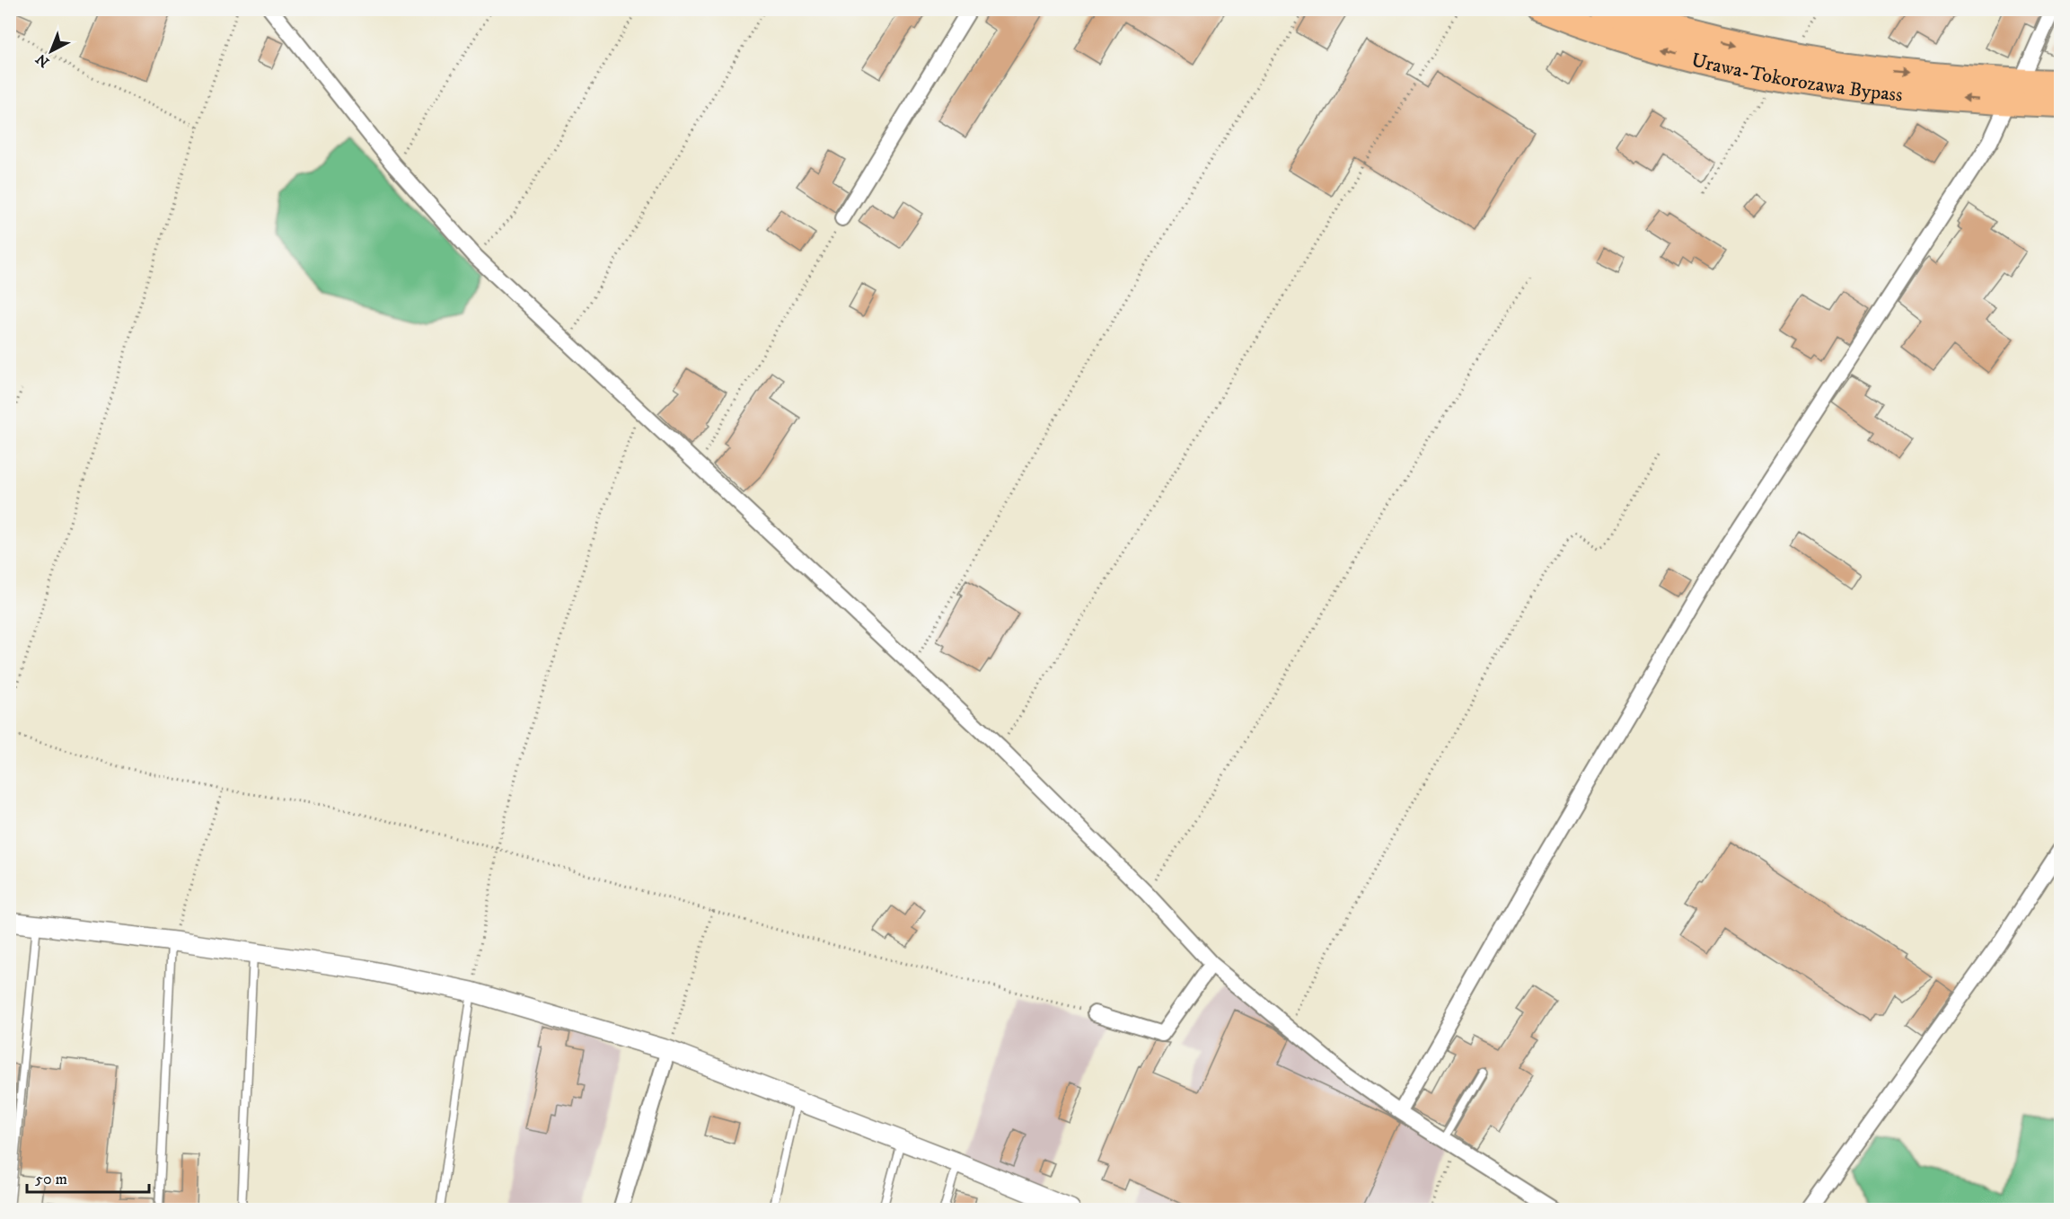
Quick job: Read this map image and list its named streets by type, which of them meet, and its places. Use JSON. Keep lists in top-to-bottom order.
{
  "streets": {
    "highway": ["Urawa-Tokorozawa Bypass"]
  },
  "scale_bar": "50 m",
  "north": "bottom left"
}
